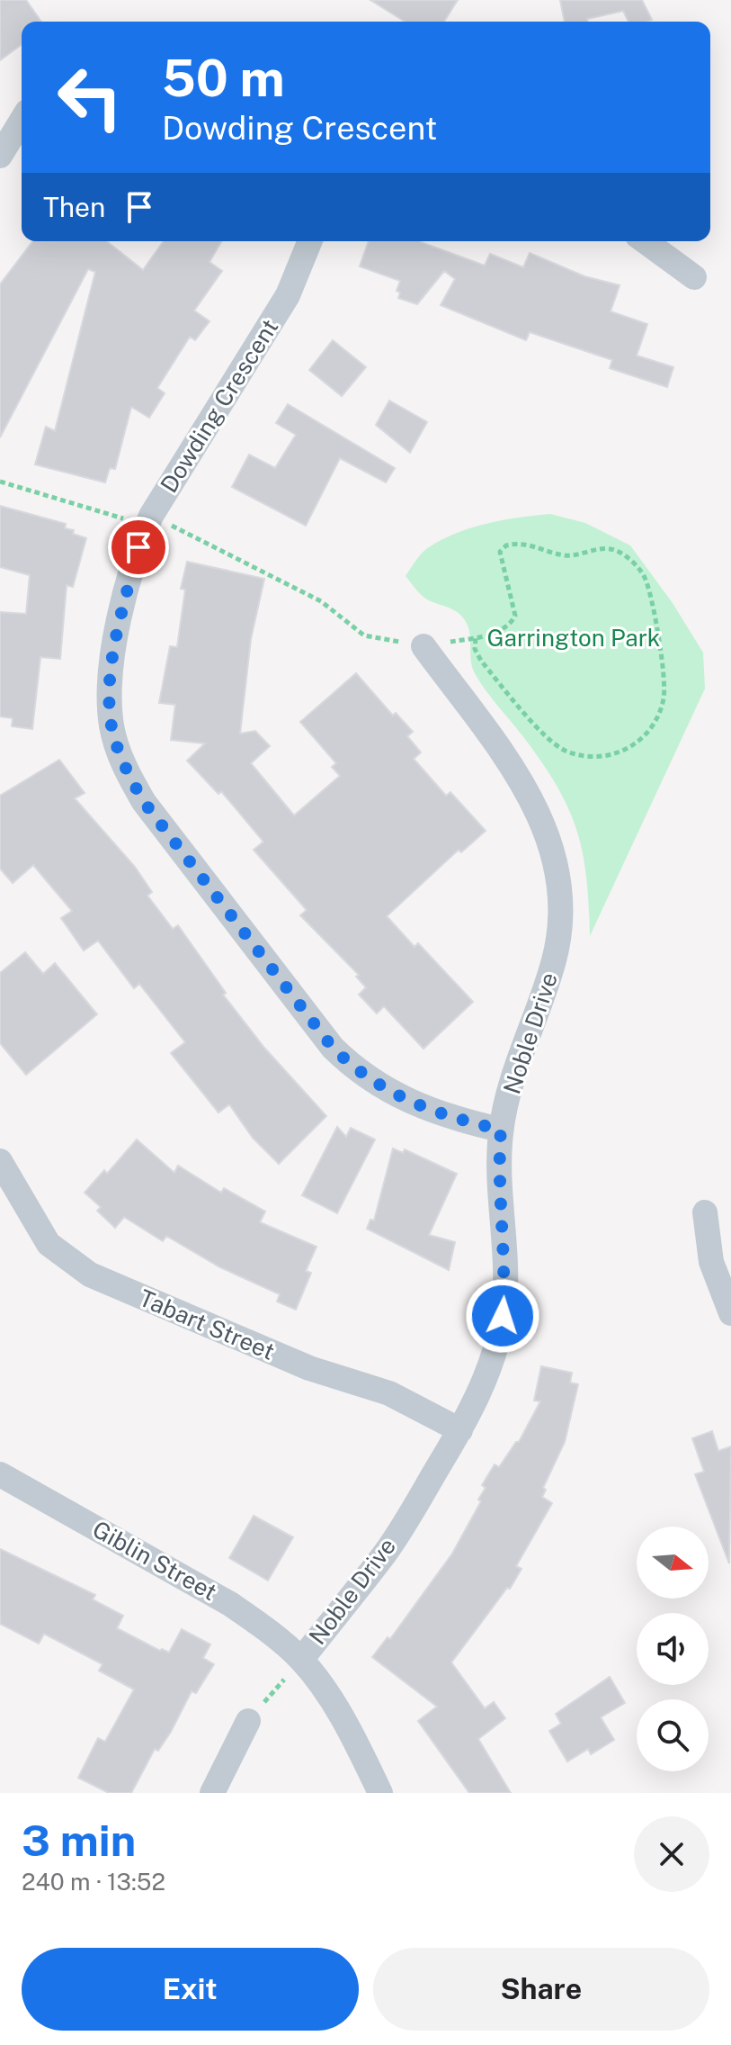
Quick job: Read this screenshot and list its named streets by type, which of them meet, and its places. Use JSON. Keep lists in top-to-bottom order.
{
  "streets": {
    "street": [
      "Dowding Crescent",
      "Noble Drive",
      "Tabart Street",
      "Giblin Street"
    ]
  },
  "crossings": [
    ["Dowding Crescent", "Noble Drive"],
    ["Noble Drive", "Tabart Street"],
    ["Noble Drive", "Giblin Street"]
  ],
  "parks": ["Garrington Park"],
  "north": "right",
  "page": {
    "turn": ["50 m", "Dowding Crescent"],
    "then": "Then",
    "heading": ["3 min", "240 m · 13:52"],
    "buttons": ["Exit", "Share"]
  }
}
